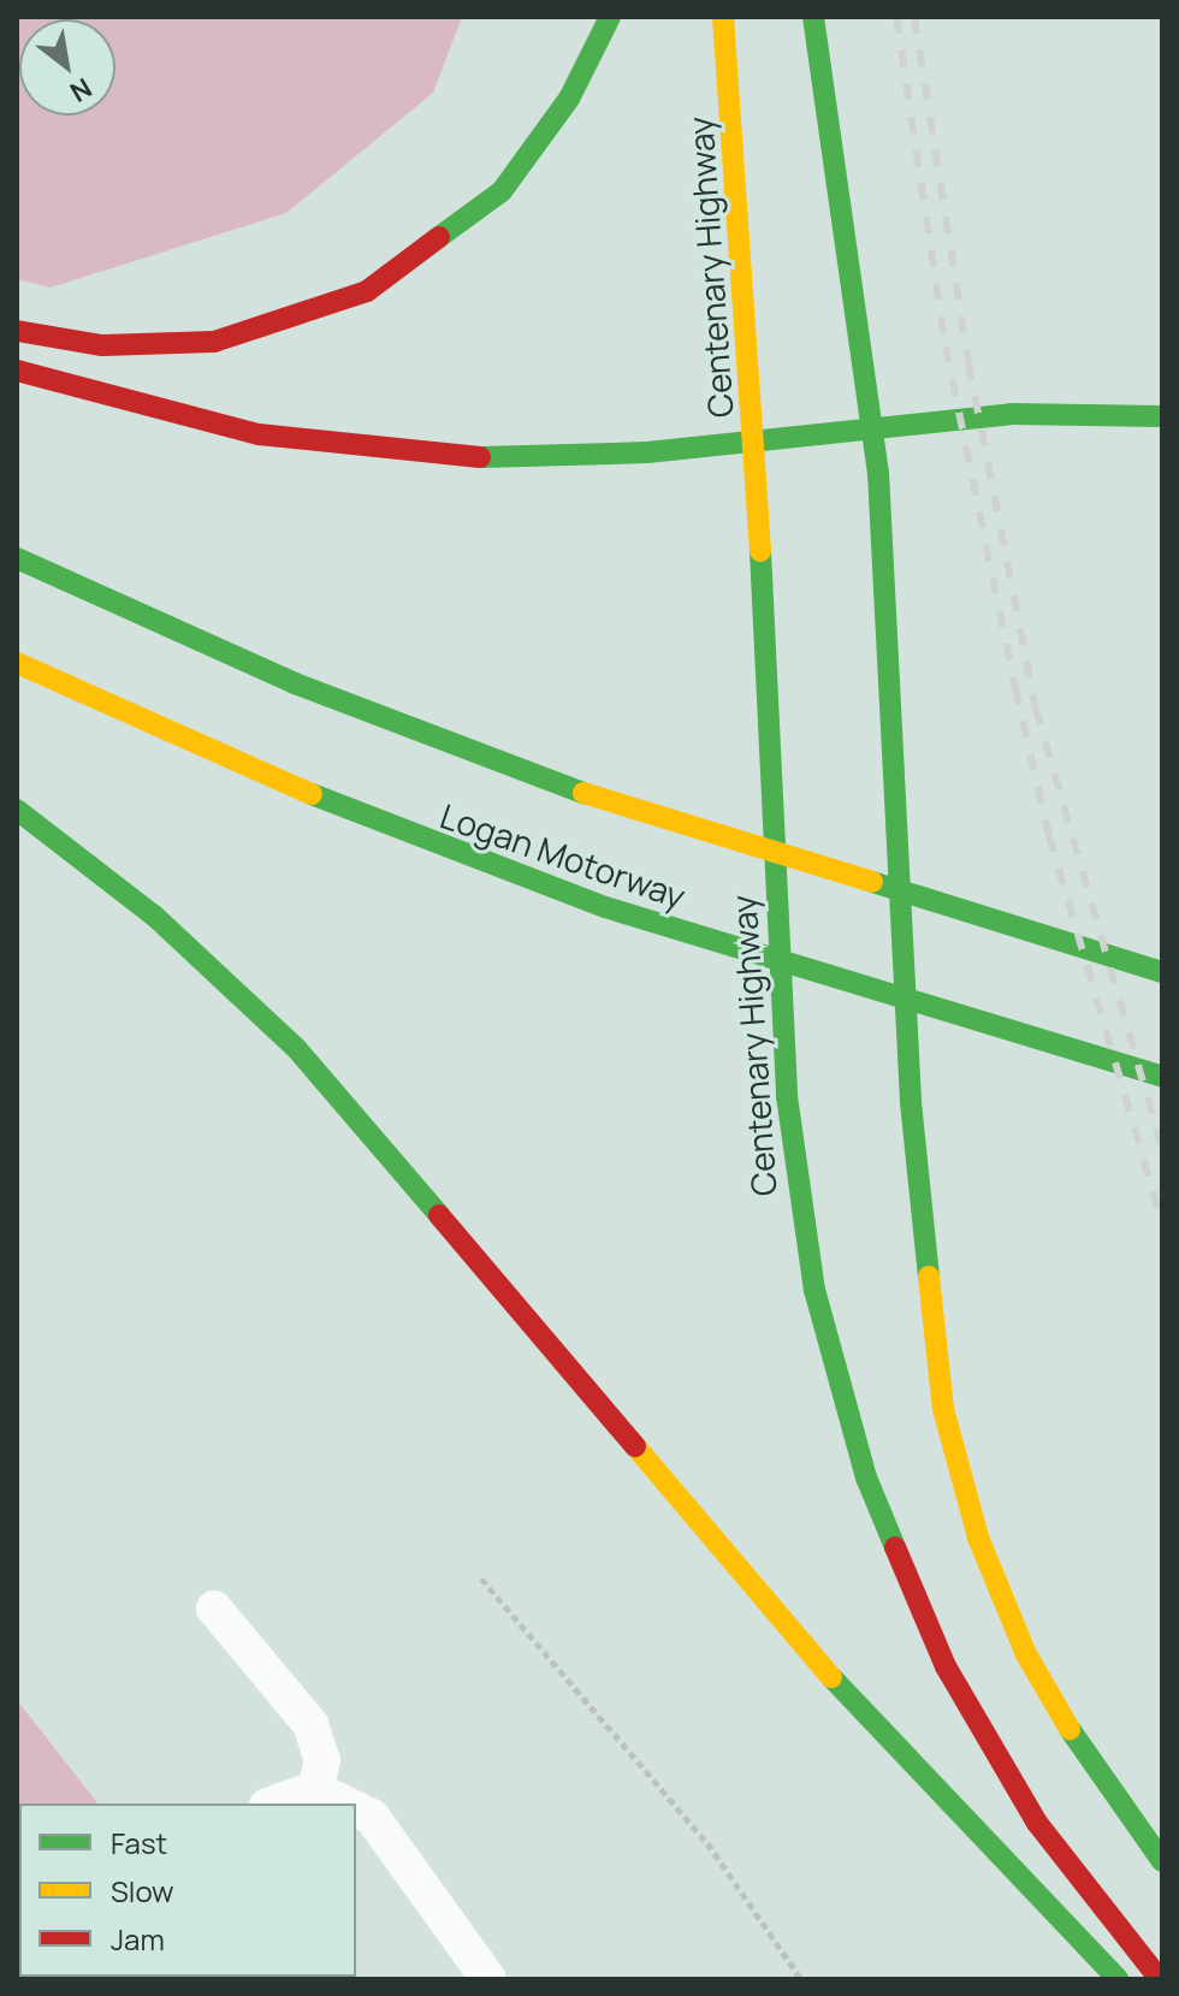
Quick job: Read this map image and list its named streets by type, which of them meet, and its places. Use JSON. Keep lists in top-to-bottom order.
{
  "streets": {
    "highway": ["Centenary Highway", "Logan Motorway"]
  },
  "legend": ["Fast", "Slow", "Jam"],
  "north": "bottom right"
}
